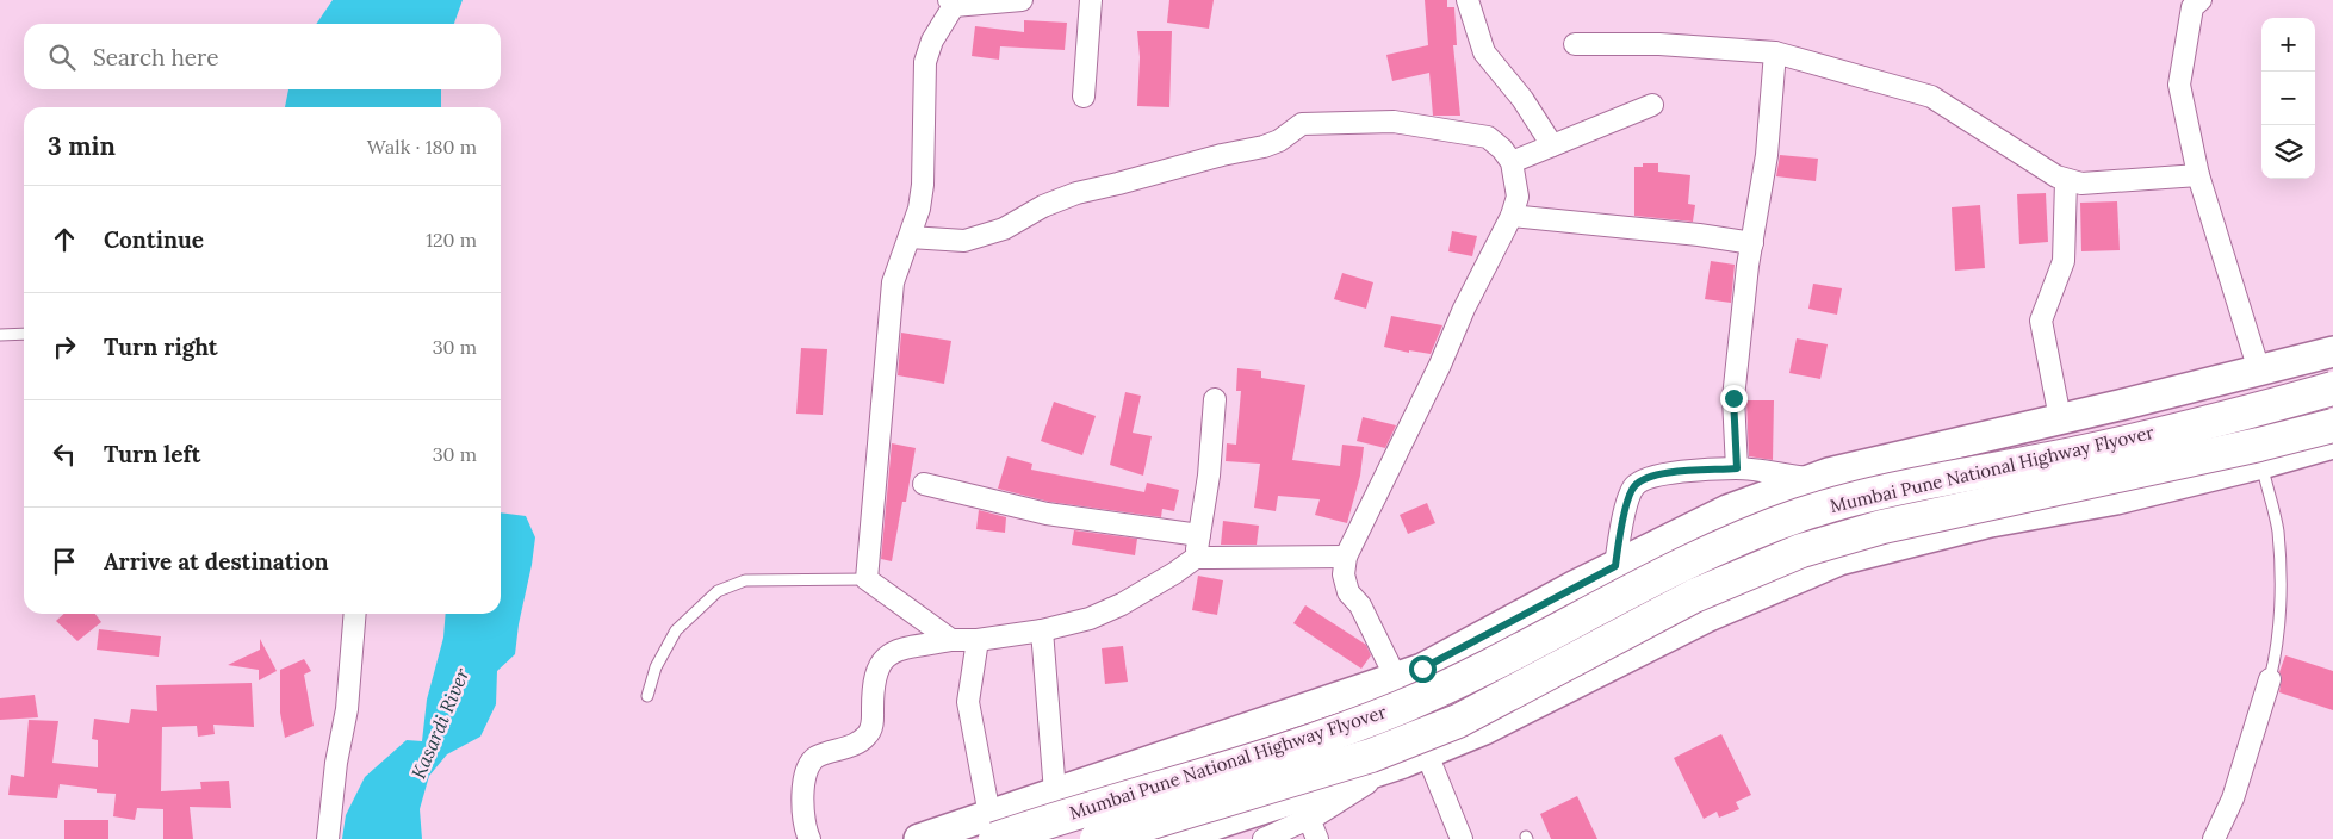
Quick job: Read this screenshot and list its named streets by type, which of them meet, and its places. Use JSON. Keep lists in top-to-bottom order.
{
  "streets": {
    "highway": ["Mumbai Pune National Highway Flyover"]
  },
  "water": ["Kasardi River"],
  "page": {
    "map_buttons": ["+", "−"],
    "search": "Search here",
    "heading": ["3 min", "Walk · 180 m"],
    "list": [
      ["Continue", "120 m"],
      ["Turn right", "30 m"],
      ["Turn left", "30 m"],
      "Arrive at destination"
    ]
  }
}
